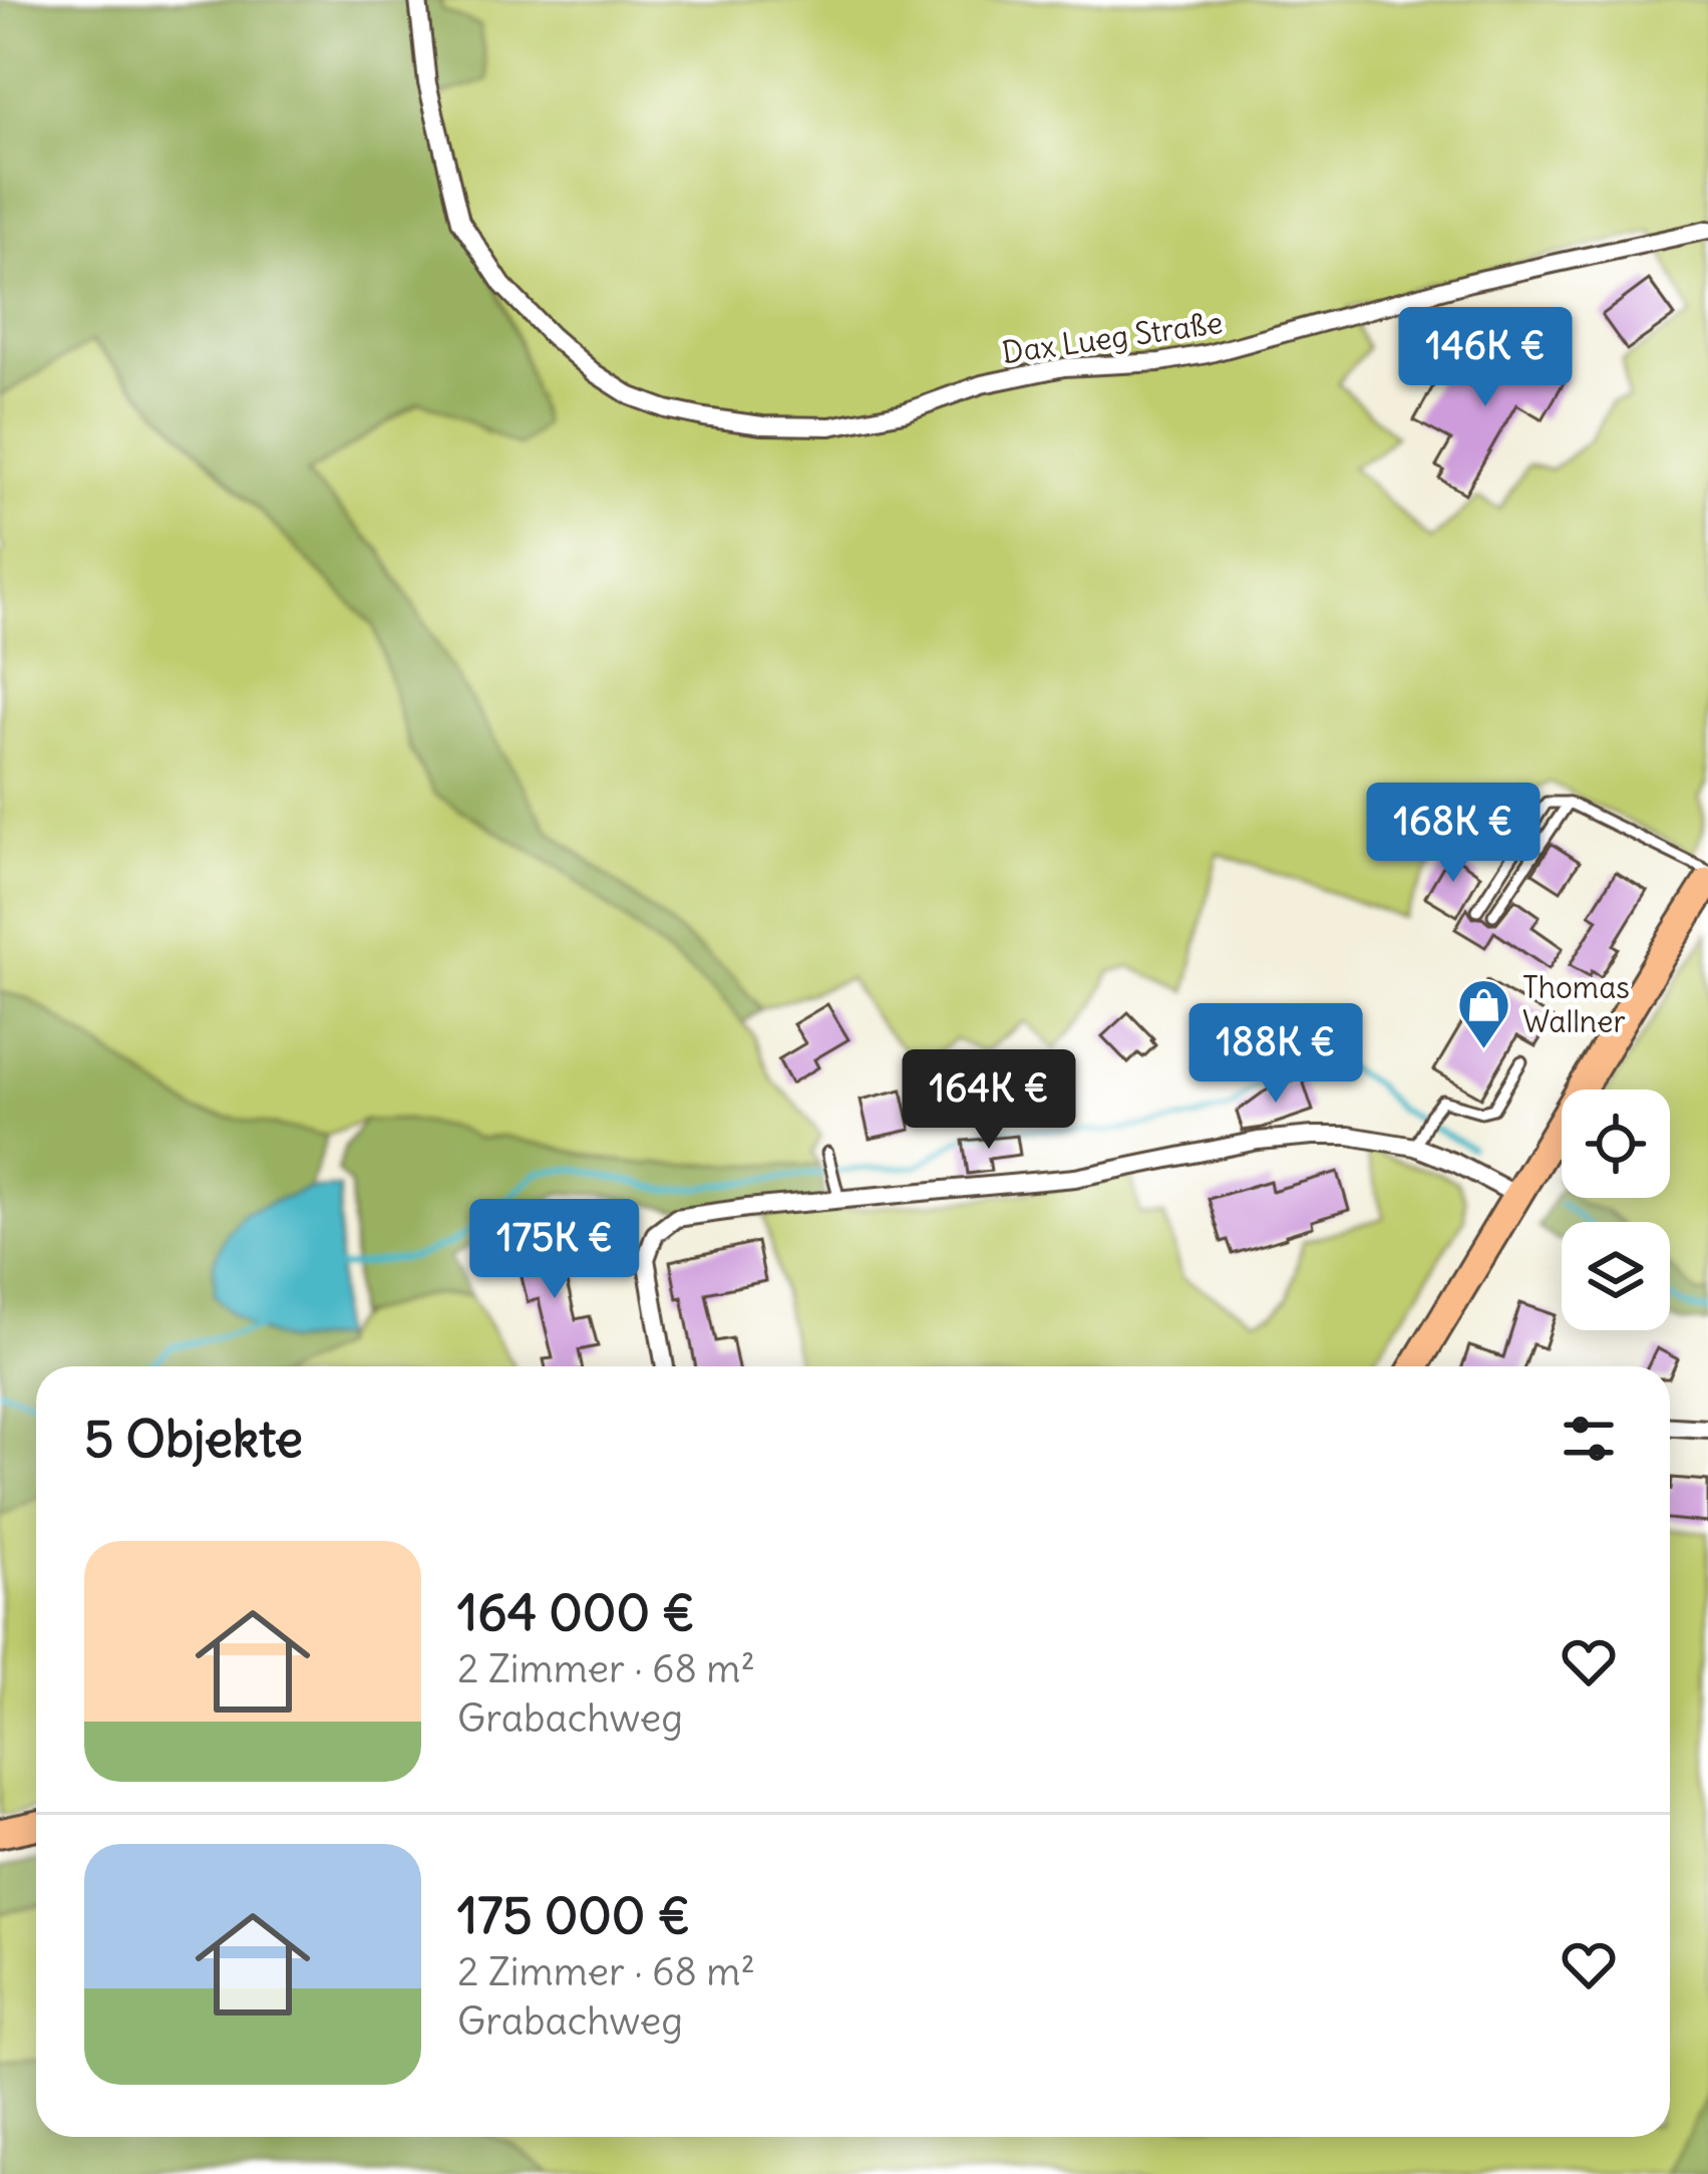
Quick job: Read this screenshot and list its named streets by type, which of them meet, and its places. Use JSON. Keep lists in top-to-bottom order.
{
  "streets": {
    "street": ["Dax Lueg Straße"]
  },
  "places": {
    "shop": ["Thomas Wallner"]
  },
  "page": {
    "price": [
      "146K €",
      "168K €",
      "188K €",
      "164K €",
      "175K €"
    ],
    "heading": "5 Objekte",
    "list": [
      {
        "name": "164 000 €",
        "note": "2 Zimmer · 68 m² · Grabachweg"
      },
      {
        "name": "175 000 €",
        "note": "2 Zimmer · 68 m² · Grabachweg"
      }
    ]
  }
}
